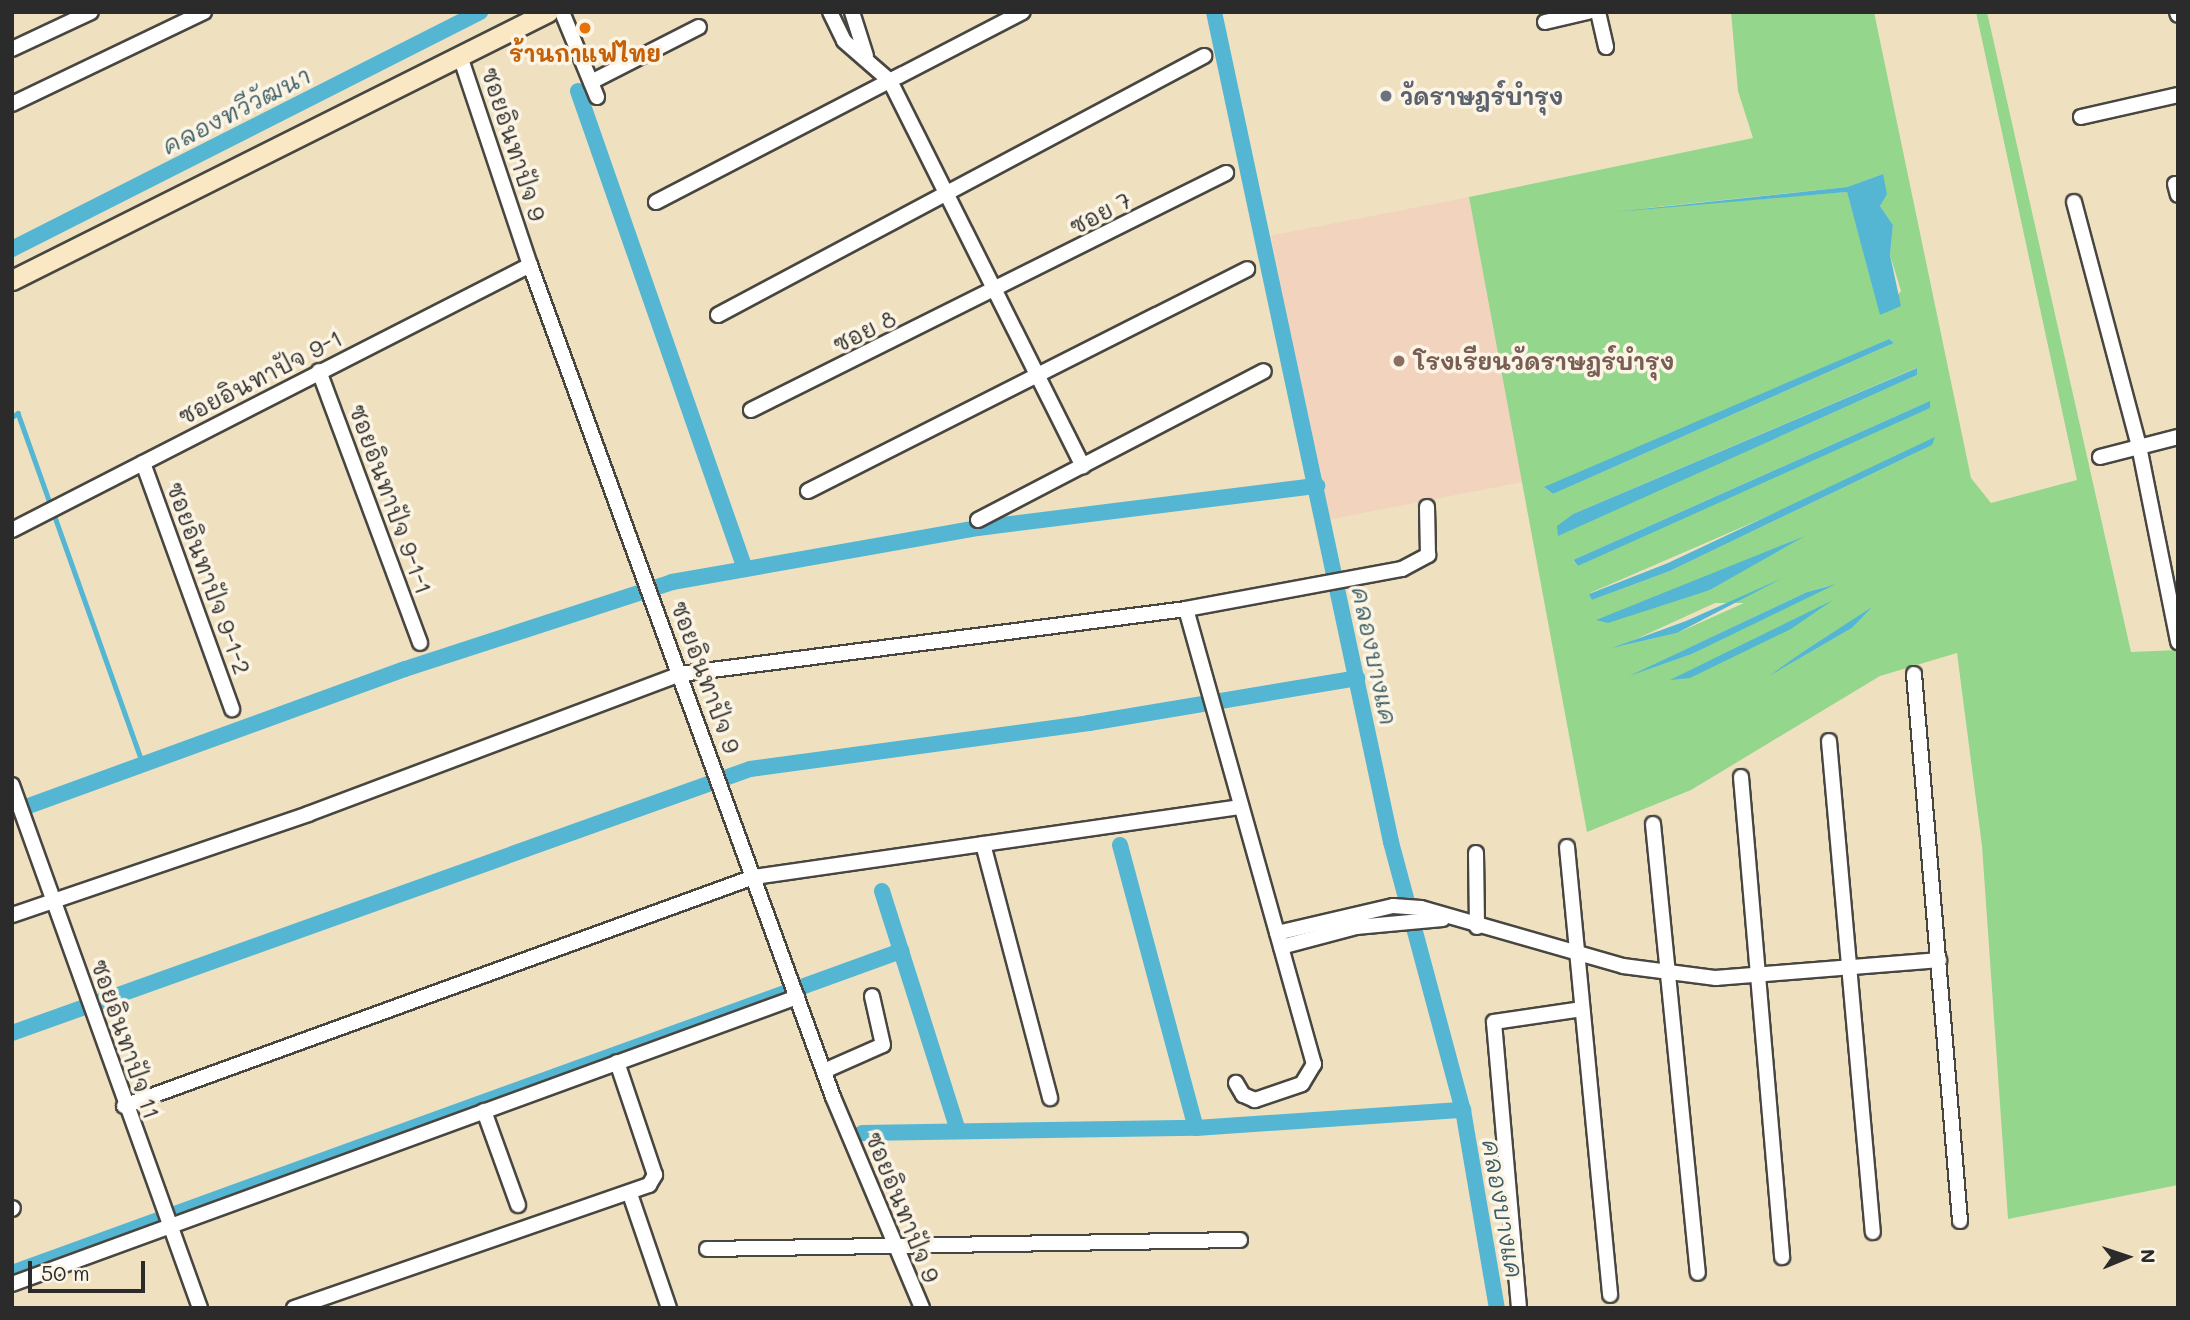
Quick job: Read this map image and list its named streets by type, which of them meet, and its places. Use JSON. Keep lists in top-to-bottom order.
{
  "streets": {
    "street": [
      "ซอยอินทาปัจ 9",
      "ซอย 7",
      "ซอย 8",
      "ซอยอินทาปัจ 9-1",
      "ซอยอินทาปัจ 9-1-1",
      "ซอยอินทาปัจ 9-1-2",
      "ซอยอินทาปัจ 11"
    ]
  },
  "crossings": [
    ["ซอยอินทาปัจ 9", "ซอยอินทาปัจ 9-1"],
    ["ซอย 7", "ซอย 8"],
    ["ซอยอินทาปัจ 9-1", "ซอยอินทาปัจ 9-1-1"],
    ["ซอยอินทาปัจ 9-1", "ซอยอินทาปัจ 9-1-2"]
  ],
  "water": ["คลองทวีวัฒนา", "คลองบางแค"],
  "places": ["ร้านกาแฟไทย", "วัดราษฎร์บำรุง", "โรงเรียนวัดราษฎร์บำรุง"],
  "scale_bar": "50 m",
  "north": "right"
}
